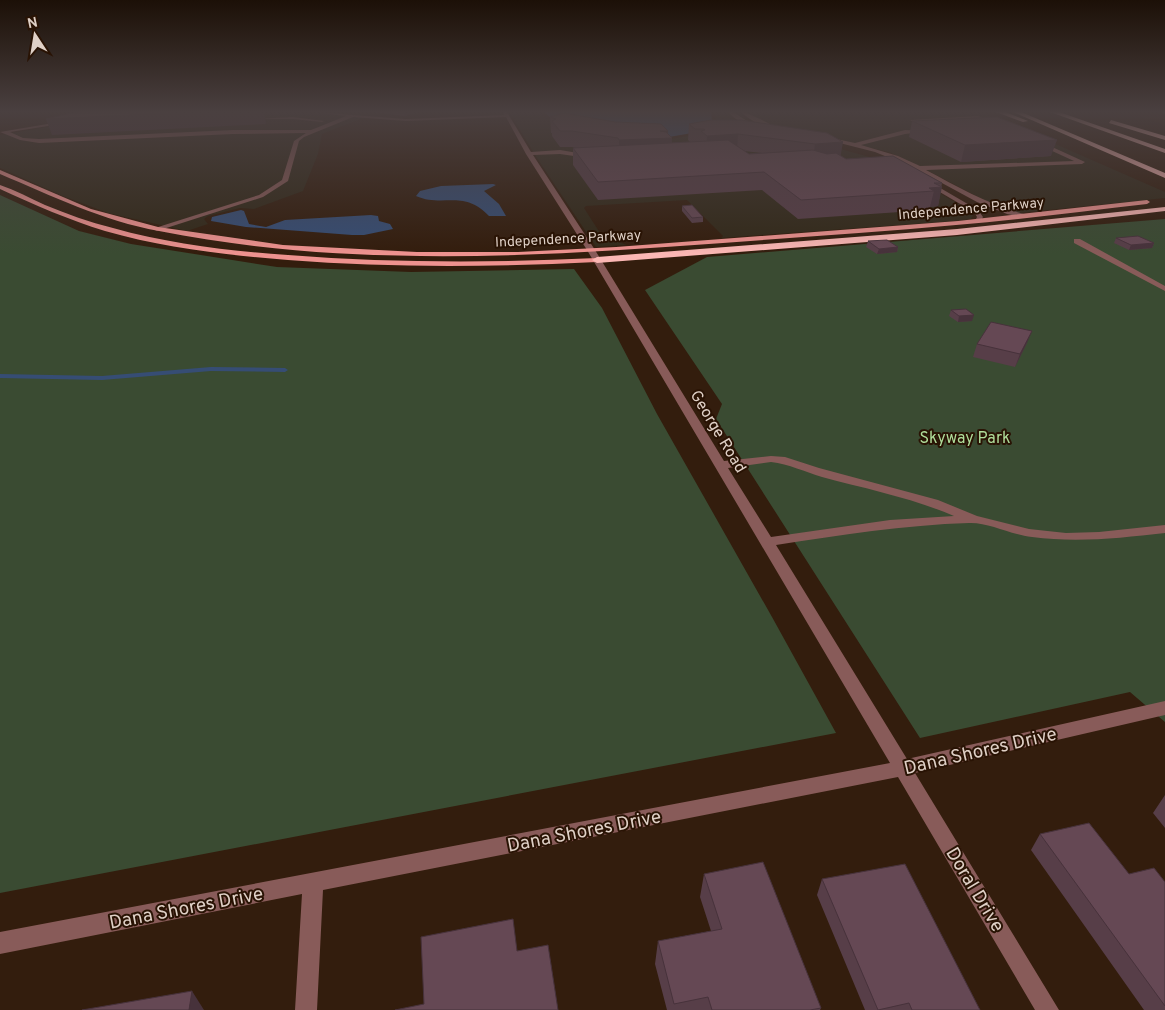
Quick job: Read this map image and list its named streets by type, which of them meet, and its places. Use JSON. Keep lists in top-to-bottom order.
{
  "streets": {
    "main road": ["Independence Parkway"],
    "street": ["George Road", "Dana Shores Drive", "Doral Drive"]
  },
  "crossings": [
    ["Independence Parkway", "George Road"],
    ["George Road", "Dana Shores Drive"],
    ["George Road", "Doral Drive"],
    ["Dana Shores Drive", "Doral Drive"]
  ],
  "parks": ["Skyway Park"],
  "north": "top"
}
